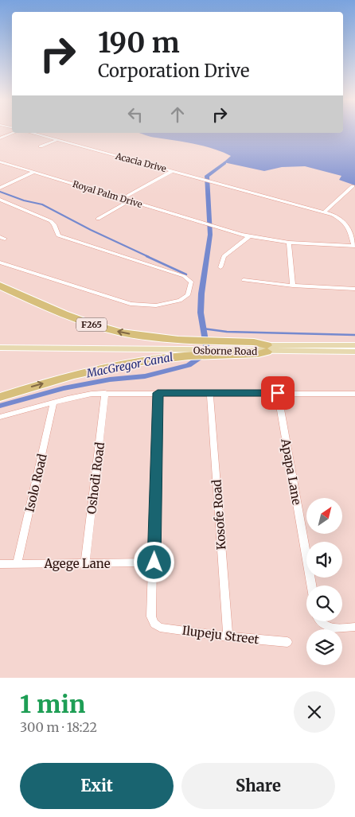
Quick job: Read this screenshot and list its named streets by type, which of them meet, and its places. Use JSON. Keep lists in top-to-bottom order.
{
  "streets": {
    "highway": ["F265"],
    "main road": ["Osborne Road"],
    "street": [
      "Acacia Drive",
      "Royal Palm Drive",
      "Apapa Lane",
      "Oshodi Road",
      "Isolo Road",
      "Kosofe Road",
      "Agege Lane",
      "Ilupeju Street"
    ]
  },
  "crossings": [
    ["Acacia Drive", "Royal Palm Drive"],
    ["F265", "Osborne Road"],
    ["Oshodi Road", "Agege Lane"],
    ["Isolo Road", "Agege Lane"],
    ["Kosofe Road", "Ilupeju Street"],
    ["Agege Lane", "Ilupeju Street"]
  ],
  "water": ["MacGregor Canal"],
  "north": "top right",
  "page": {
    "turn": ["190 m", "Corporation Drive"],
    "heading": ["1 min", "300 m · 18:22"],
    "buttons": ["Exit", "Share"]
  }
}
